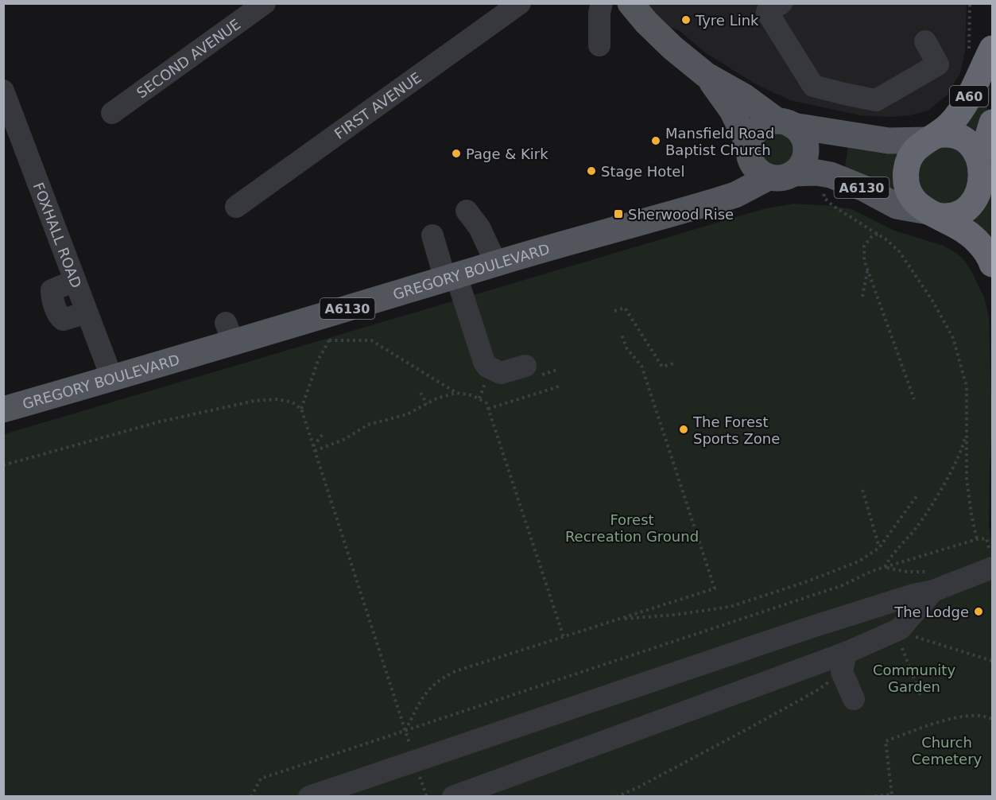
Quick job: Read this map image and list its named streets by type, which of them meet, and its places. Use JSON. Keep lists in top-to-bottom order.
{
  "streets": {
    "highway": ["A60"],
    "main road": ["A6130", "GREGORY BOULEVARD"],
    "street": ["SECOND AVENUE", "FIRST AVENUE", "FOXHALL ROAD"]
  },
  "crossings": [
    ["A60", "GREGORY BOULEVARD"],
    ["FOXHALL ROAD", "GREGORY BOULEVARD"]
  ],
  "parks": ["Forest Recreation Ground", "Community Garden", "Church Cemetery"],
  "places": {
    "other": [
      "Tyre Link",
      "Mansfield Road Baptist Church",
      "Page & Kirk",
      "Stage Hotel",
      "The Forest Sports Zone",
      "The Lodge"
    ],
    "transit": ["Sherwood Rise"]
  }
}
